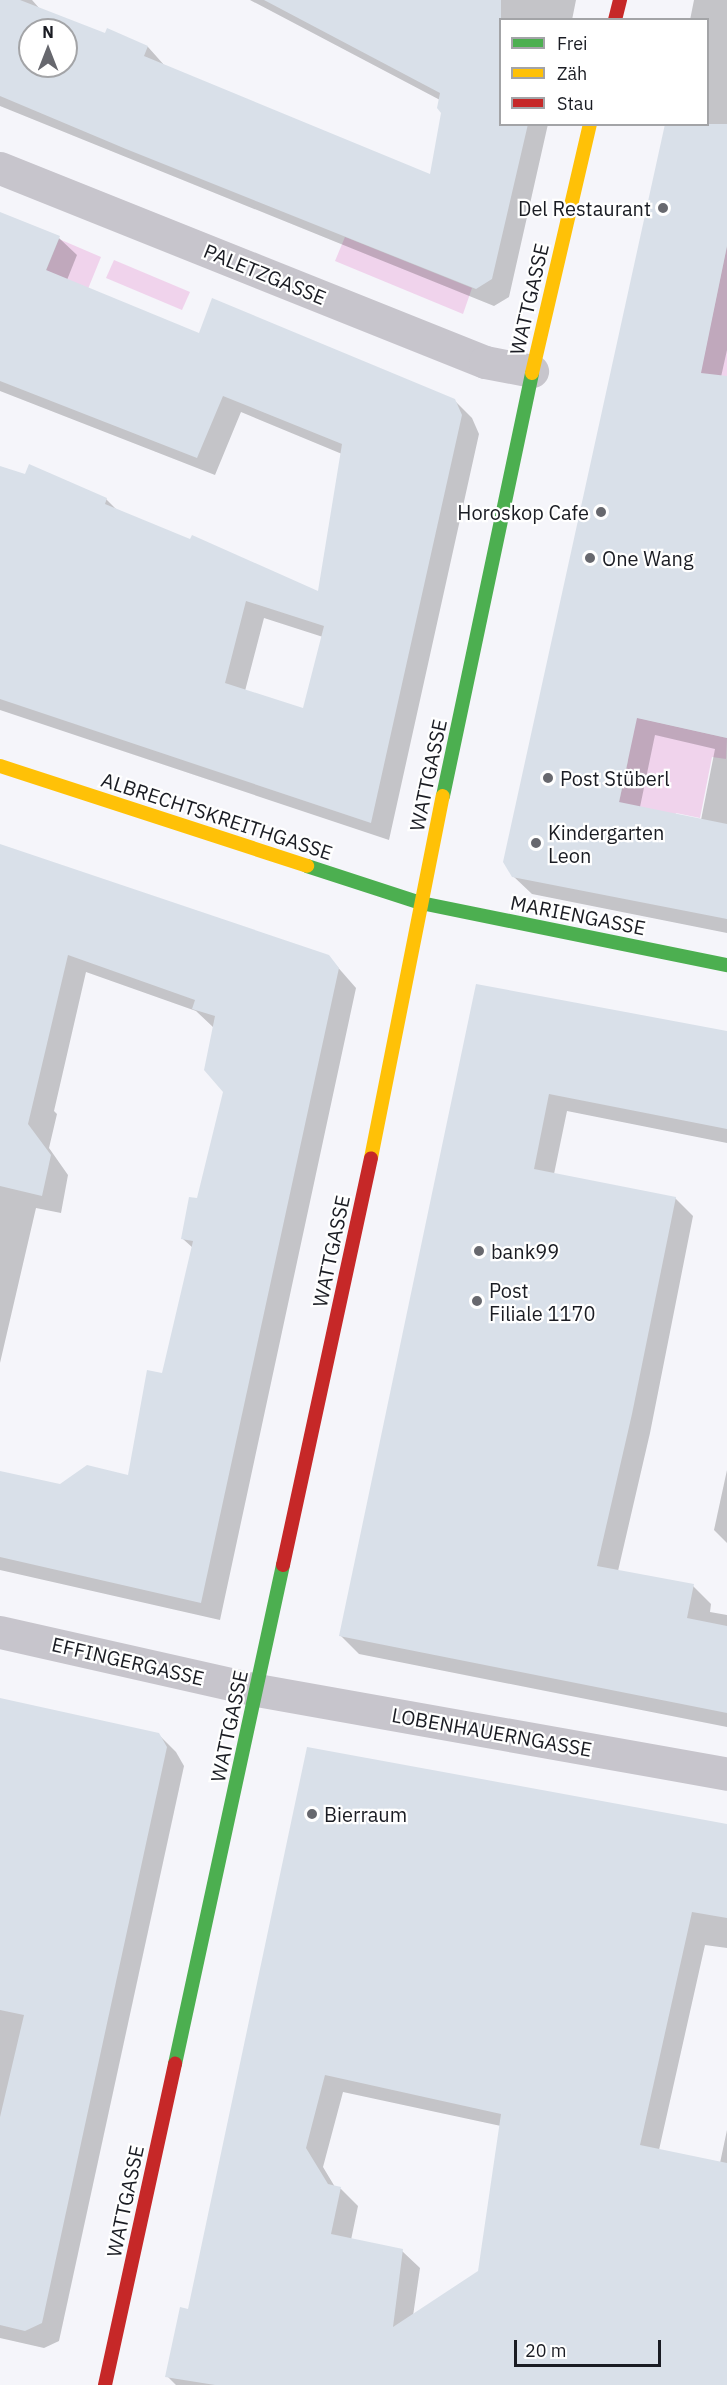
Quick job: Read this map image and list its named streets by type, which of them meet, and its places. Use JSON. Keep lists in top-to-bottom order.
{
  "streets": {
    "main road": ["WATTGASSE", "ALBRECHTSKREITHGASSE", "MARIENGASSE"],
    "street": ["PALETZGASSE", "EFFINGERGASSE", "LOBENHAUERNGASSE"]
  },
  "crossings": [
    ["PALETZGASSE", "WATTGASSE"],
    ["WATTGASSE", "ALBRECHTSKREITHGASSE"],
    ["WATTGASSE", "MARIENGASSE"],
    ["WATTGASSE", "EFFINGERGASSE"],
    ["WATTGASSE", "LOBENHAUERNGASSE"],
    ["ALBRECHTSKREITHGASSE", "MARIENGASSE"],
    ["EFFINGERGASSE", "LOBENHAUERNGASSE"]
  ],
  "places": [
    "Del Restaurant",
    "Horoskop Cafe",
    "One Wang",
    "Post Stüberl",
    "Kindergarten Leon",
    "bank99",
    "Post Filiale 1170",
    "Bierraum"
  ],
  "legend": ["Frei", "Zäh", "Stau"],
  "scale_bar": "20 m",
  "north": "top"
}
